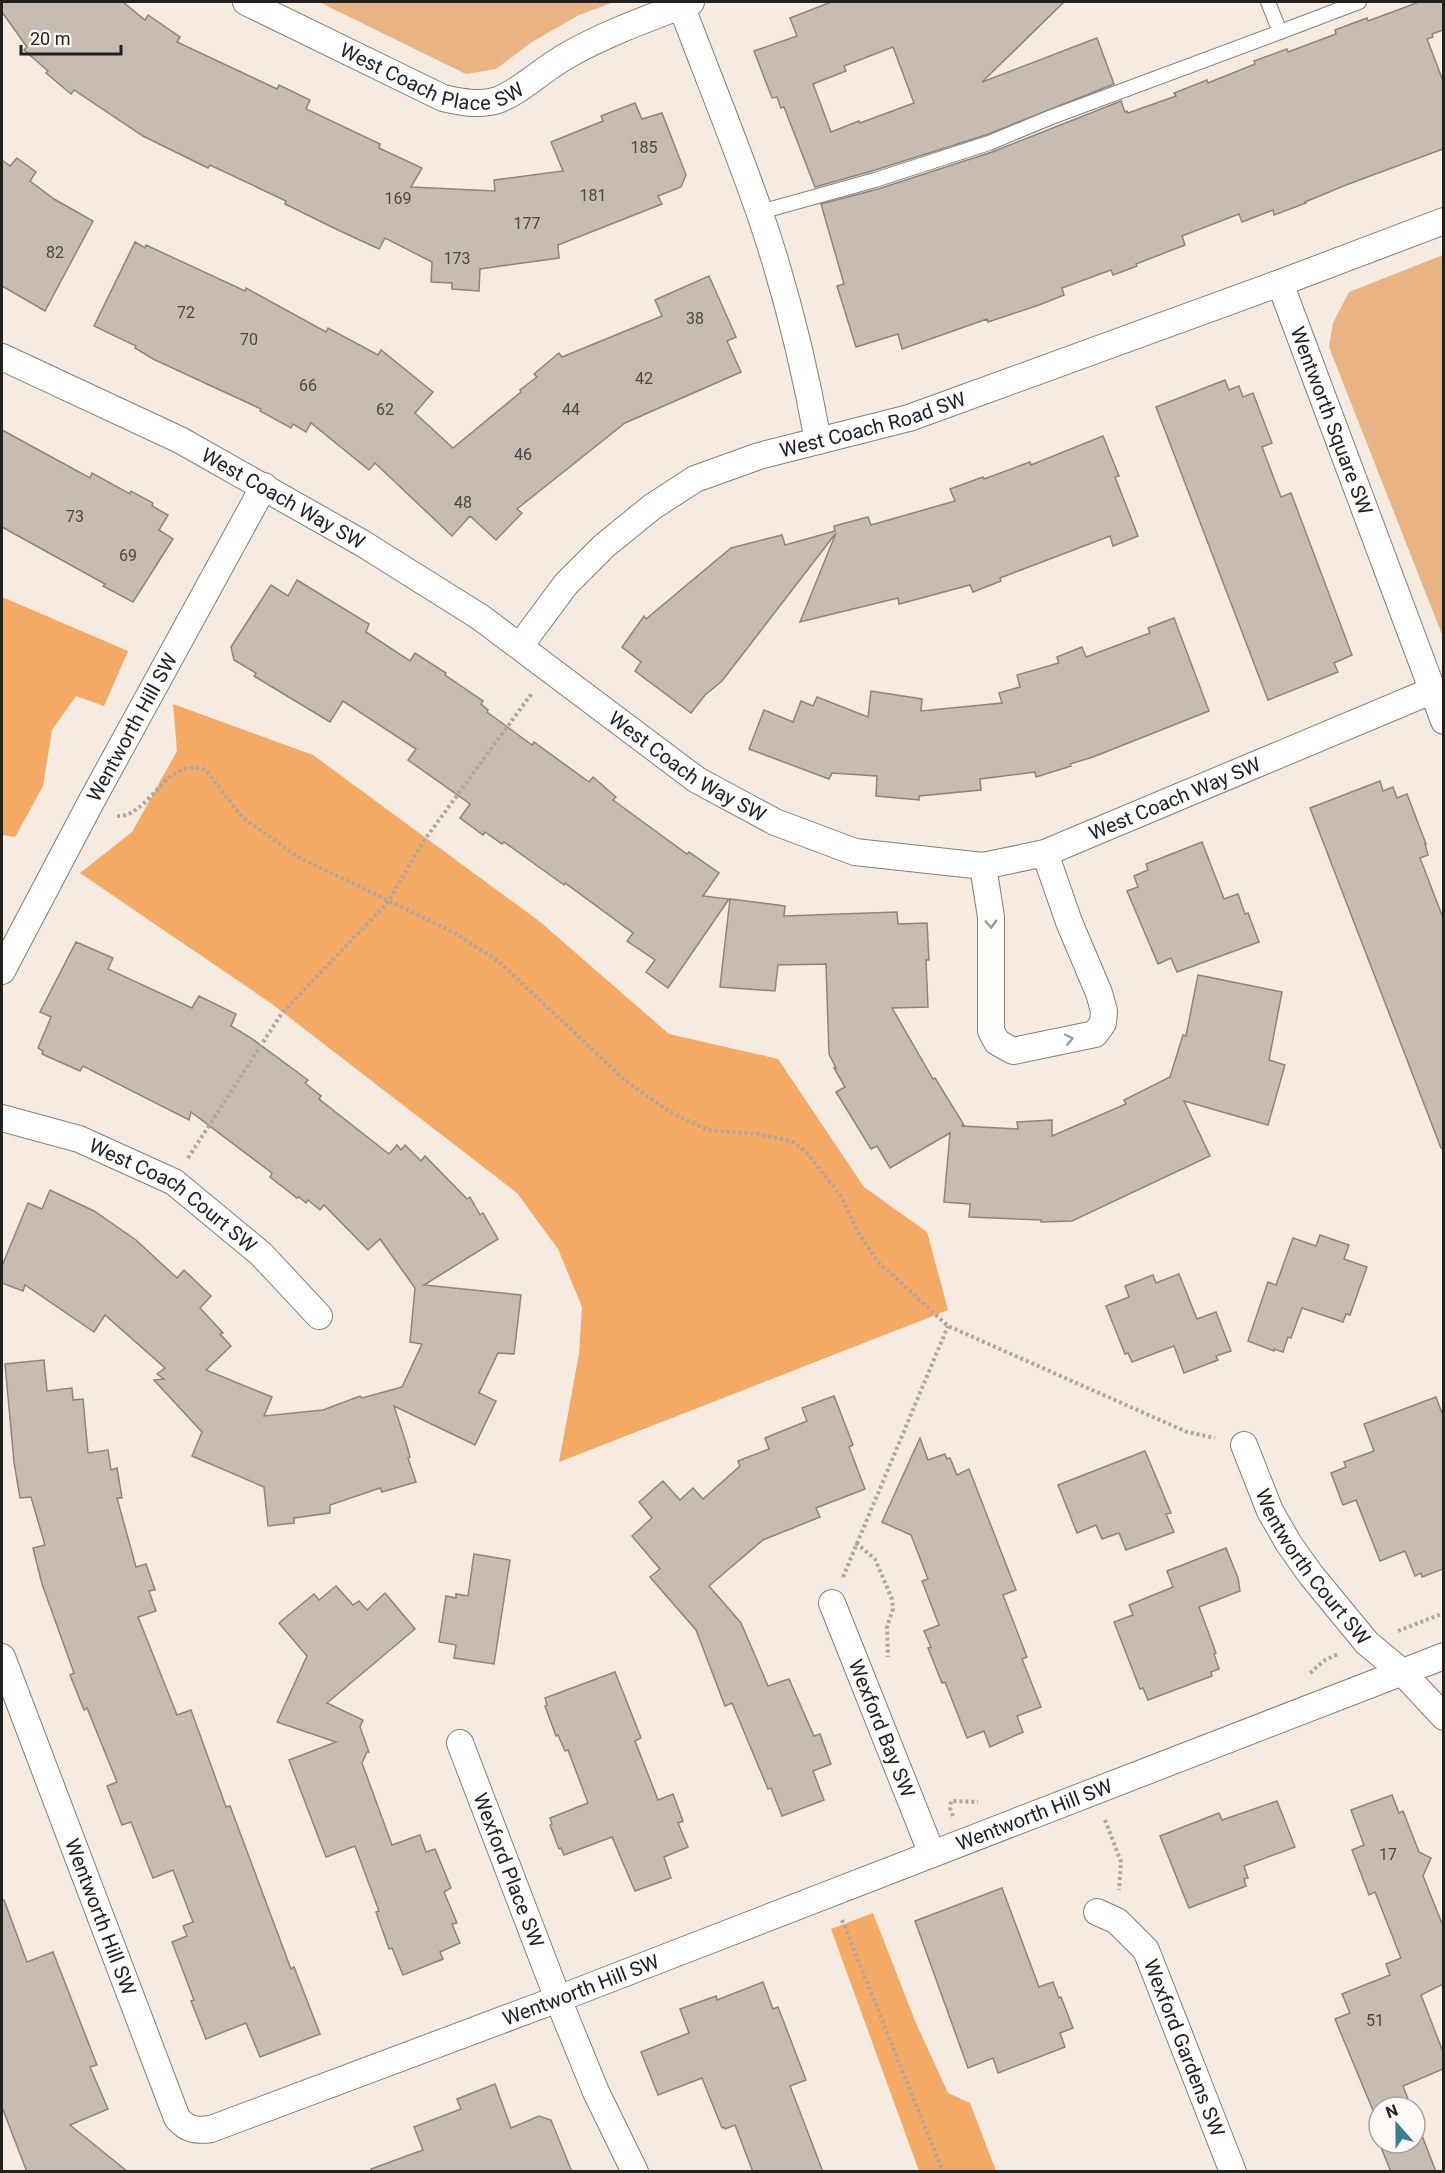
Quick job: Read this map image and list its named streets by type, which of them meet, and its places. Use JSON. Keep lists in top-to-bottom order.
{
  "streets": {
    "street": [
      "West Coach Place SW",
      "Wentworth Square SW",
      "West Coach Road SW",
      "West Coach Way SW",
      "Wentworth Hill SW",
      "West Coach Court SW",
      "Wentworth Court SW",
      "Wexford Bay SW",
      "Wexford Place SW",
      "Wexford Gardens SW"
    ]
  },
  "crossings": [
    ["West Coach Place SW", "West Coach Road SW"],
    ["Wentworth Square SW", "West Coach Road SW"],
    ["Wentworth Square SW", "West Coach Way SW"],
    ["West Coach Road SW", "West Coach Way SW"],
    ["West Coach Way SW", "Wentworth Hill SW"],
    ["Wentworth Hill SW", "Wentworth Court SW"],
    ["Wentworth Hill SW", "Wexford Bay SW"],
    ["Wentworth Hill SW", "Wexford Place SW"]
  ],
  "house_numbers": [
    "185",
    "181",
    "169",
    "177",
    "82",
    "173",
    "72",
    "38",
    "70",
    "42",
    "66",
    "62",
    "44",
    "46",
    "48",
    "73",
    "69",
    "17",
    "51"
  ],
  "scale_bar": "20 m",
  "north": "top"
}
